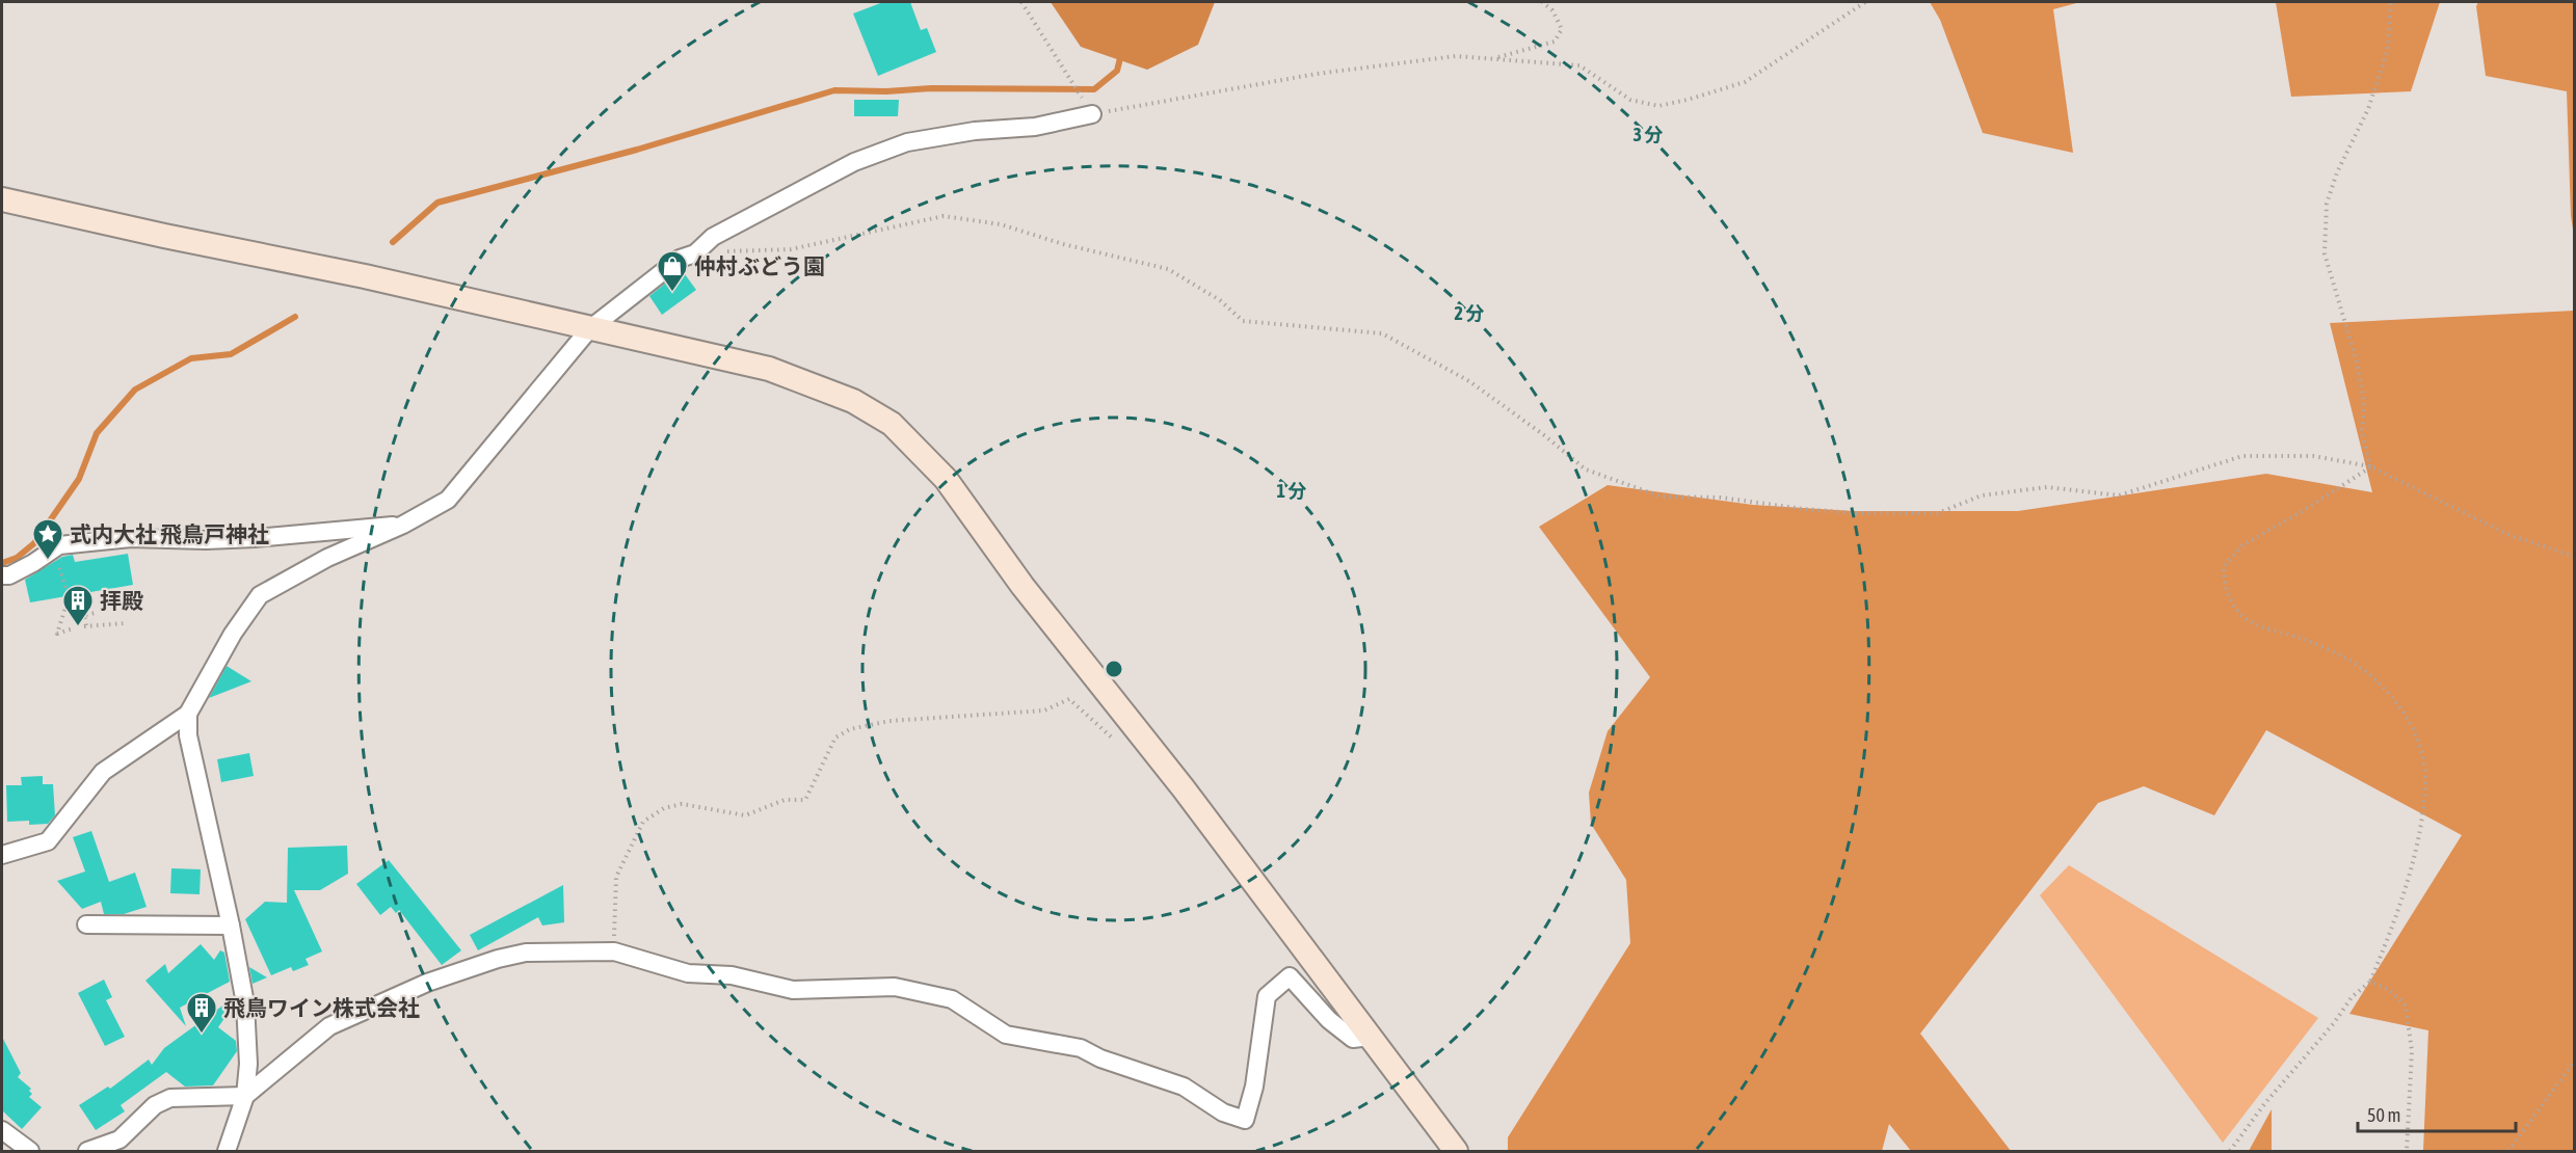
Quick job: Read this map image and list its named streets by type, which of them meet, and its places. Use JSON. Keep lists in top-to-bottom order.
{
  "places": {
    "shop": ["仲村ぶどう園"],
    "place": ["式内大社 飛鳥戸神社"],
    "building": ["拝殿", "飛鳥ワイン株式会社"]
  },
  "scale_bar": "50 m",
  "rings": ["3 分", "2 分", "1 分"]
}
